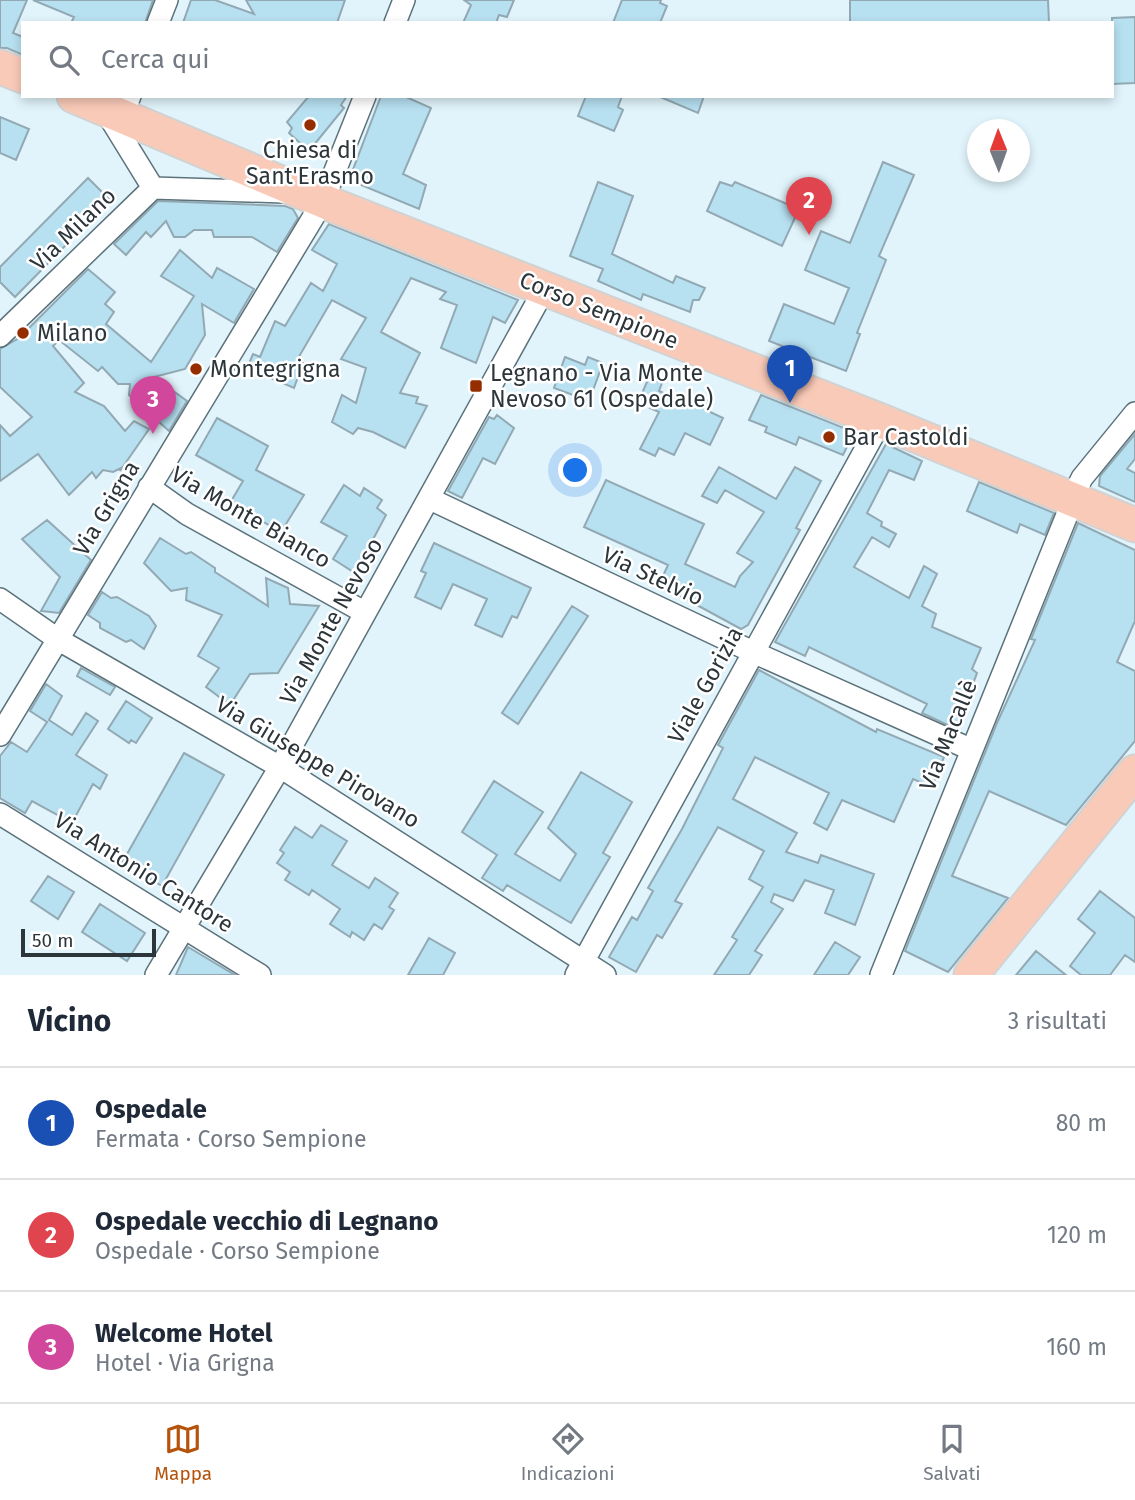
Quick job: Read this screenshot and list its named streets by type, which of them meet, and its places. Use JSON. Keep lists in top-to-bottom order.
{
  "streets": {
    "main road": ["Corso Sempione"],
    "street": [
      "Via Milano",
      "Via Grigna",
      "Via Monte Bianco",
      "Via Stelvio",
      "Via Monte Nevoso",
      "Viale Gorizia",
      "Via Macallè",
      "Via Giuseppe Pirovano",
      "Via Antonio Cantore"
    ]
  },
  "crossings": [
    ["Via Milano", "Corso Sempione"],
    ["Corso Sempione", "Via Grigna"],
    ["Corso Sempione", "Via Monte Nevoso"],
    ["Corso Sempione", "Viale Gorizia"],
    ["Corso Sempione", "Via Macallè"],
    ["Via Grigna", "Via Monte Bianco"],
    ["Via Grigna", "Via Giuseppe Pirovano"],
    ["Via Monte Bianco", "Via Monte Nevoso"],
    ["Via Stelvio", "Via Monte Nevoso"],
    ["Via Stelvio", "Viale Gorizia"],
    ["Via Stelvio", "Via Macallè"],
    ["Via Monte Nevoso", "Via Giuseppe Pirovano"],
    ["Via Monte Nevoso", "Via Antonio Cantore"],
    ["Viale Gorizia", "Via Giuseppe Pirovano"]
  ],
  "places": {
    "other": [
      "Chiesa di Sant'Erasmo",
      "Milano",
      "Montegrigna",
      "Bar Castoldi"
    ],
    "transit": ["Legnano - Via Monte Nevoso 61 (Ospedale)"]
  },
  "scale_bar": "50 m",
  "north": "top",
  "page": {
    "search": "Cerca qui",
    "pins": ["2", "1", "3"],
    "scale": "50 m",
    "heading": ["Vicino", "3 risultati"],
    "list": [
      {
        "mark": "1",
        "name": "Ospedale",
        "note": "Fermata · Corso Sempione",
        "value": "80 m"
      },
      {
        "mark": "2",
        "name": "Ospedale vecchio di Legnano",
        "note": "Ospedale · Corso Sempione",
        "value": "120 m"
      },
      {
        "mark": "3",
        "name": "Welcome Hotel",
        "note": "Hotel · Via Grigna",
        "value": "160 m"
      }
    ],
    "nav": ["Mappa", "Indicazioni", "Salvati"]
  }
}
